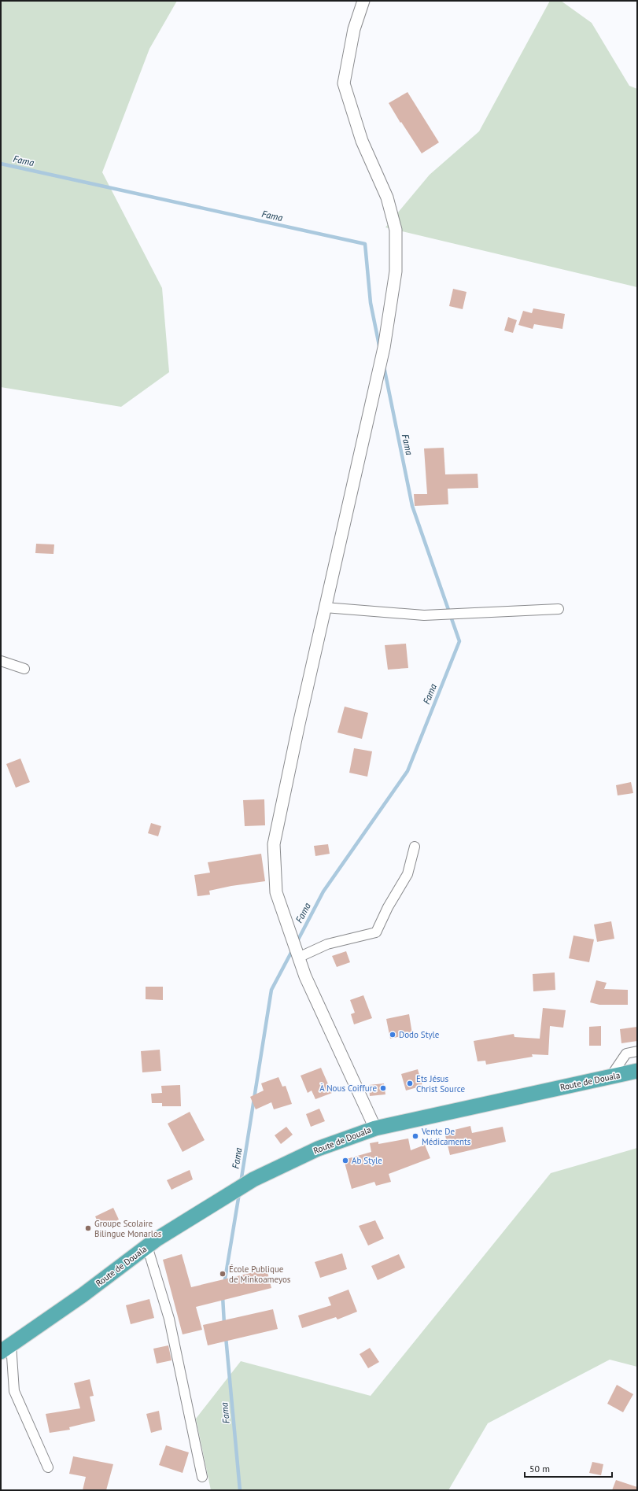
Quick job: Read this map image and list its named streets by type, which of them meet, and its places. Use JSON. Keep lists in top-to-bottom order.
{
  "streets": {
    "highway": ["Route de Douala"]
  },
  "water": ["Fama"],
  "places": [
    "Dodo Style",
    "Ets Jésus Christ Source",
    "À Nous Coiffure",
    "Vente De Médicaments",
    "Ab Style",
    "Groupe Scolaire Bilingue Monarlos",
    "École Publique de Minkoameyos"
  ],
  "scale_bar": "50 m"
}
